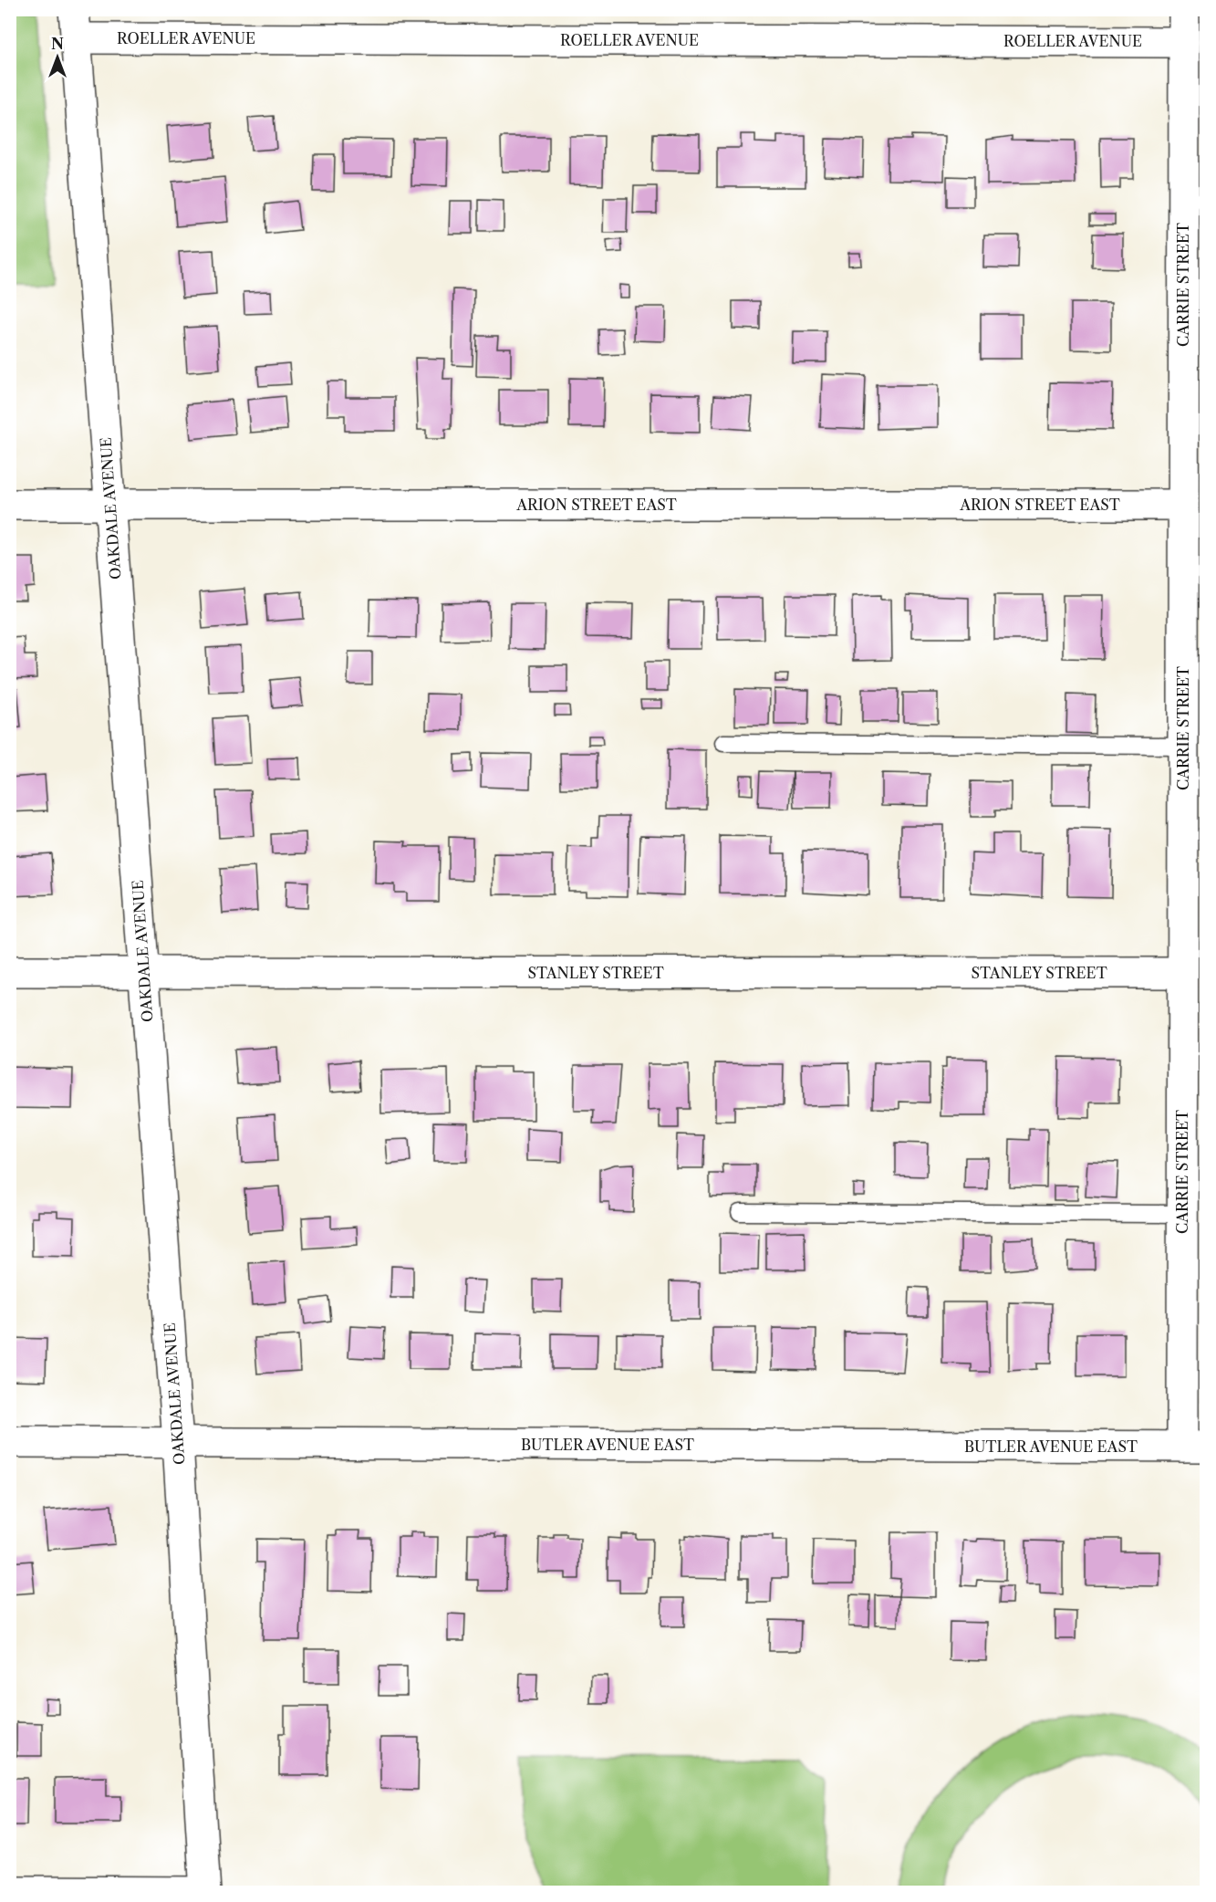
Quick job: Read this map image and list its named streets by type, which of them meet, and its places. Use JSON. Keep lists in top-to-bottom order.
{
  "streets": {
    "street": [
      "ROELLER AVENUE",
      "CARRIE STREET",
      "ARION STREET EAST",
      "OAKDALE AVENUE",
      "STANLEY STREET",
      "BUTLER AVENUE EAST"
    ]
  },
  "crossings": [
    ["ROELLER AVENUE", "CARRIE STREET"],
    ["ROELLER AVENUE", "OAKDALE AVENUE"],
    ["CARRIE STREET", "ARION STREET EAST"],
    ["CARRIE STREET", "STANLEY STREET"],
    ["CARRIE STREET", "BUTLER AVENUE EAST"],
    ["ARION STREET EAST", "OAKDALE AVENUE"],
    ["OAKDALE AVENUE", "STANLEY STREET"],
    ["OAKDALE AVENUE", "BUTLER AVENUE EAST"]
  ],
  "north": "top"
}
